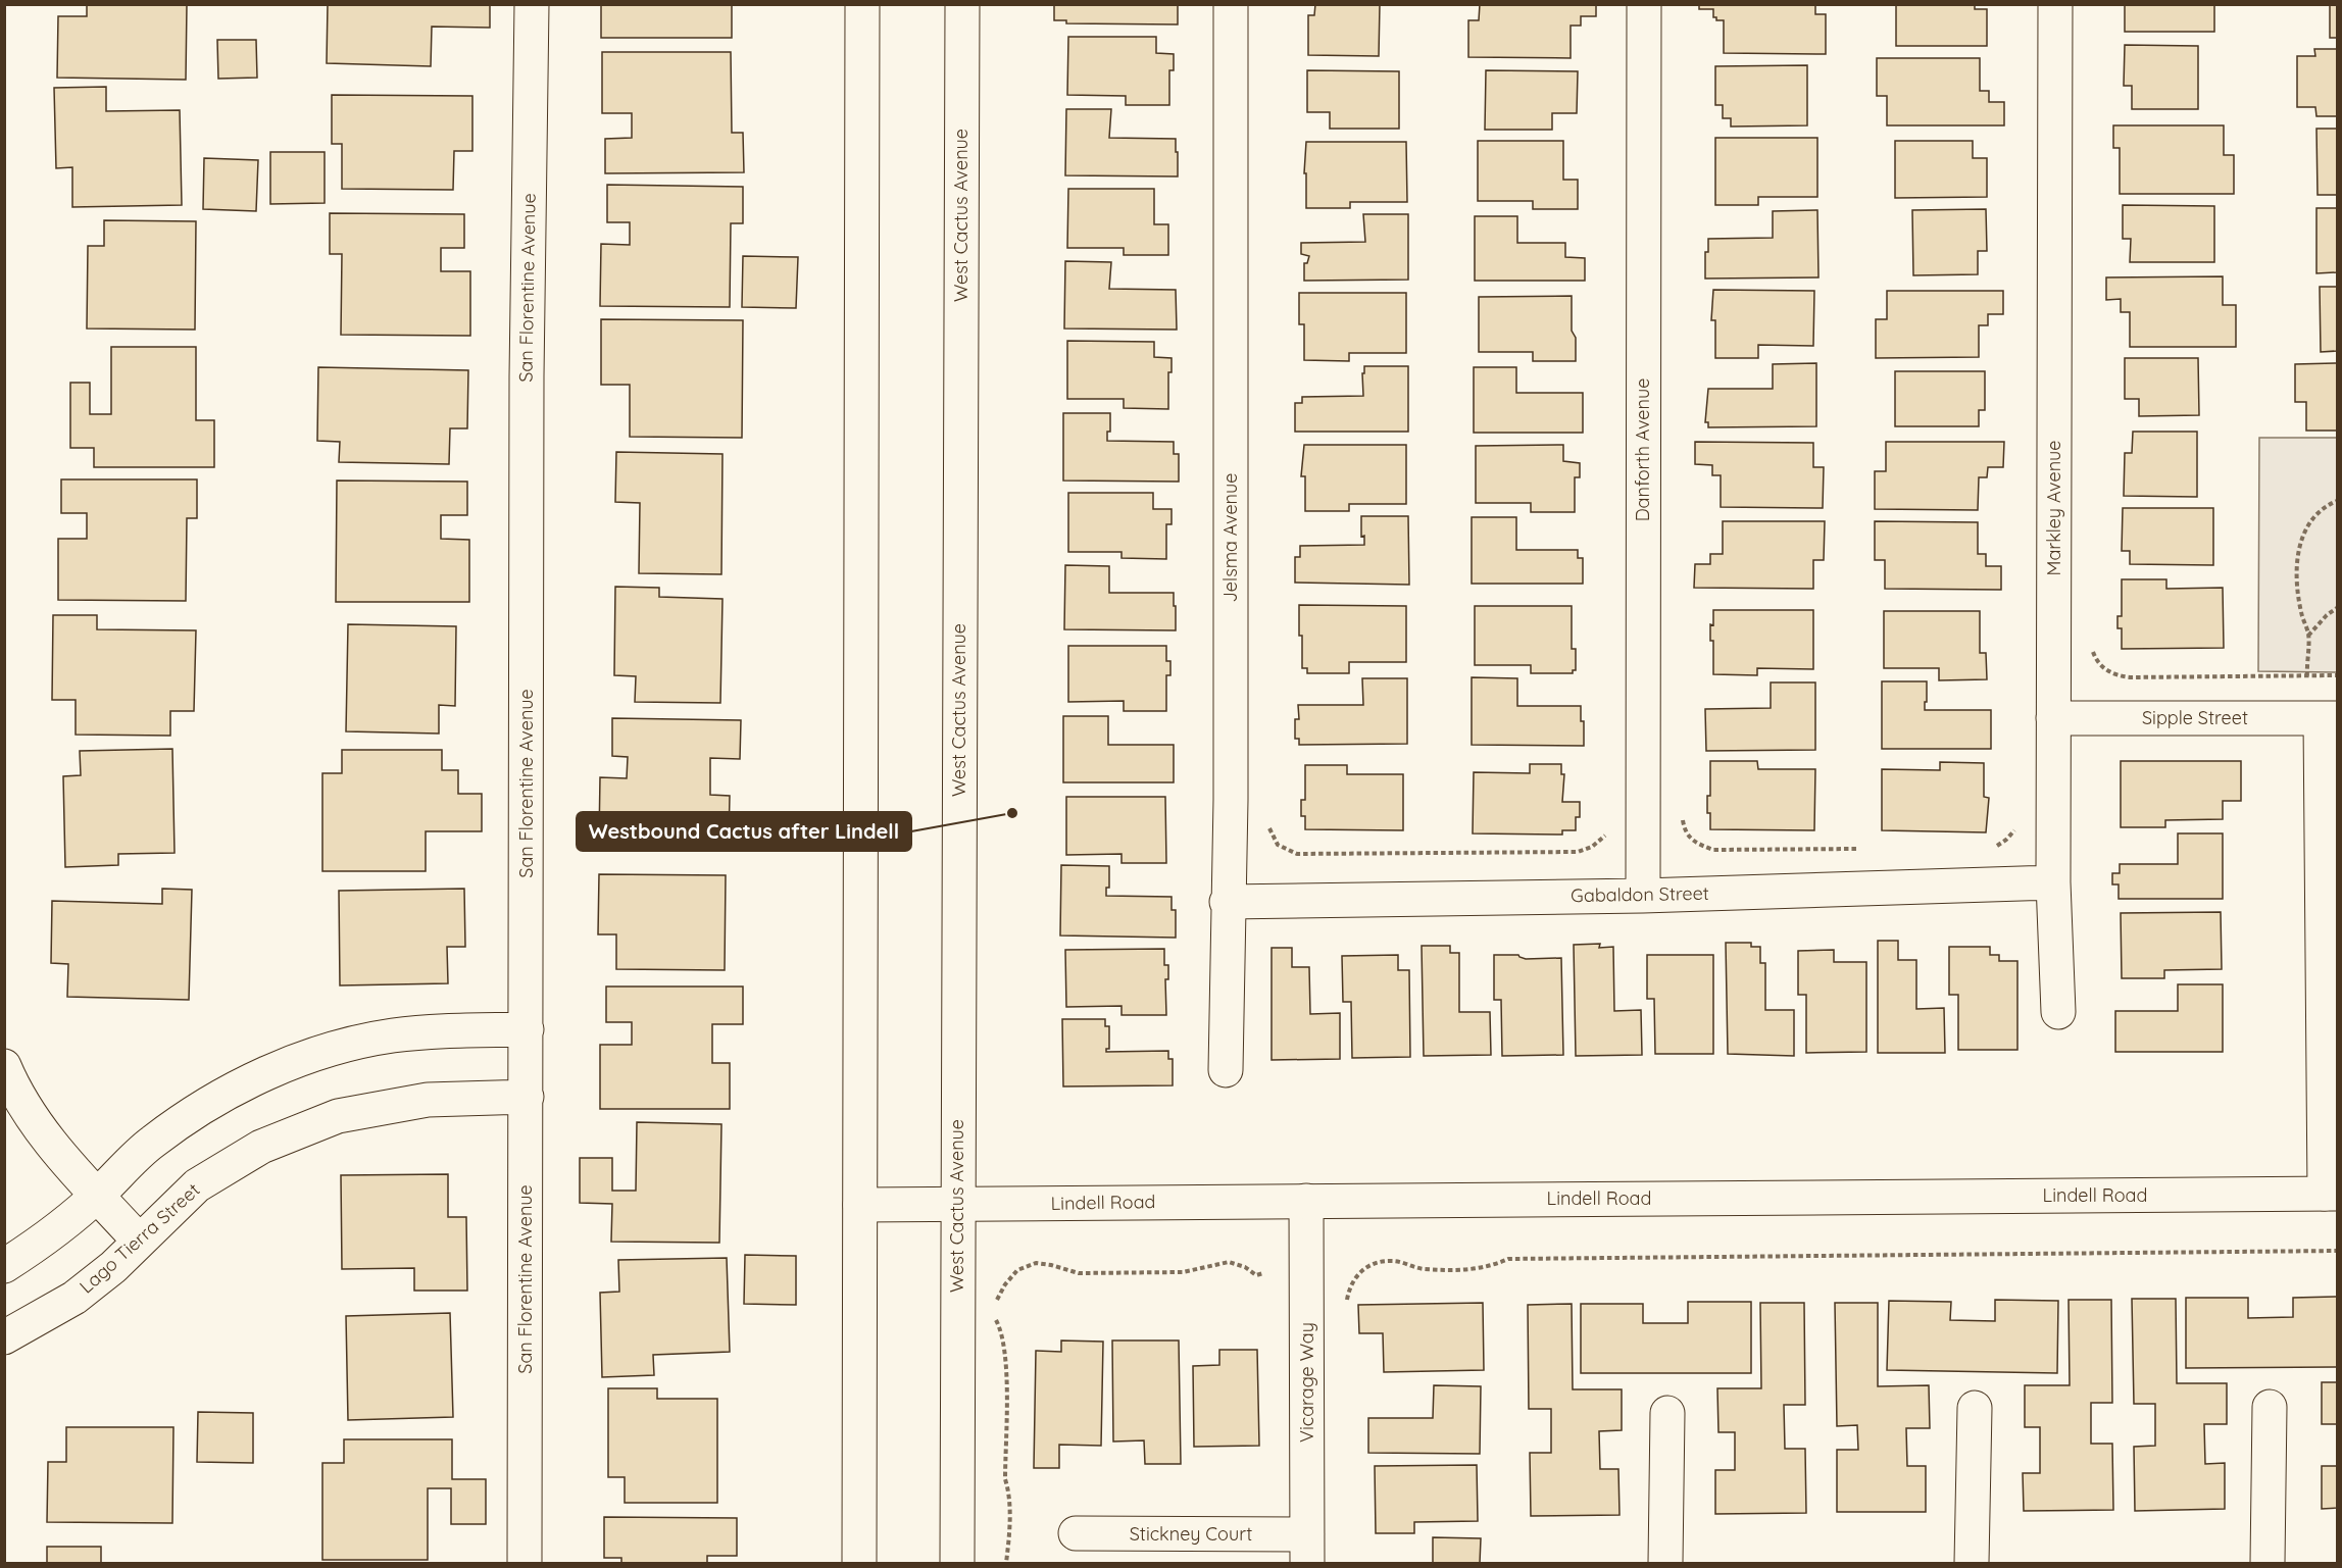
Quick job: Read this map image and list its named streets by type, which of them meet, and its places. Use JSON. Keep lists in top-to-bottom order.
{
  "streets": {
    "street": [
      "West Cactus Avenue",
      "San Florentine Avenue",
      "Danforth Avenue",
      "Markley Avenue",
      "Jelsma Avenue",
      "Sipple Street",
      "Gabaldon Street",
      "Lindell Road",
      "Lago Tierra Street",
      "Vicarage Way",
      "Stickney Court"
    ]
  },
  "crossings": [
    ["West Cactus Avenue", "Lindell Road"],
    ["San Florentine Avenue", "Lago Tierra Street"],
    ["Danforth Avenue", "Gabaldon Street"],
    ["Markley Avenue", "Sipple Street"],
    ["Markley Avenue", "Gabaldon Street"],
    ["Jelsma Avenue", "Gabaldon Street"],
    ["Lindell Road", "Vicarage Way"],
    ["Vicarage Way", "Stickney Court"]
  ],
  "places": ["Westbound Cactus after Lindell"]
}
